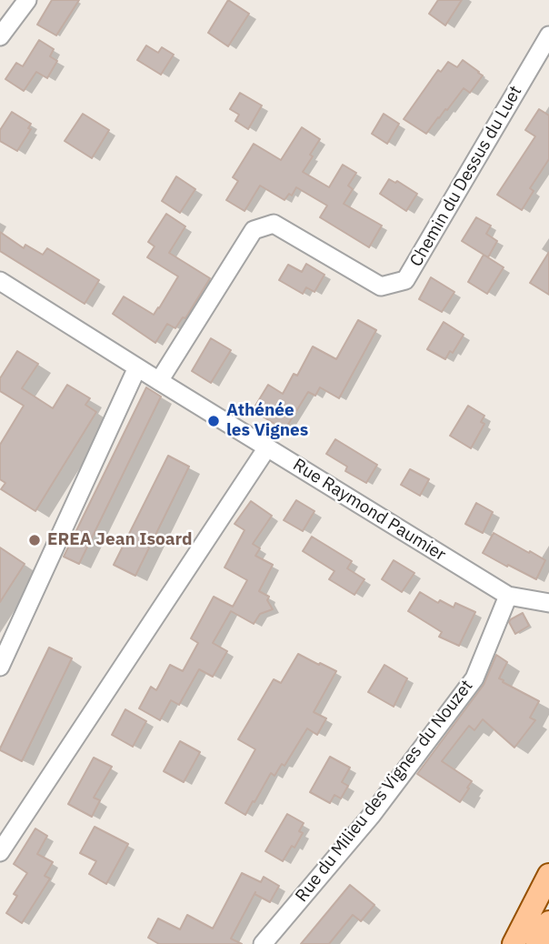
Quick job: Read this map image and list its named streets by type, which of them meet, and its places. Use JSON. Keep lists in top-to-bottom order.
{
  "streets": {
    "street": ["Chemin du Dessus du Luet", "Rue Raymond Paumier", "Rue du Milieu des Vignes du Nouzet"]
  },
  "crossings": [
    ["Chemin du Dessus du Luet", "Rue Raymond Paumier"],
    ["Rue Raymond Paumier", "Rue du Milieu des Vignes du Nouzet"]
  ],
  "places": ["Athénée les Vignes", "EREA Jean Isoard"]
}
